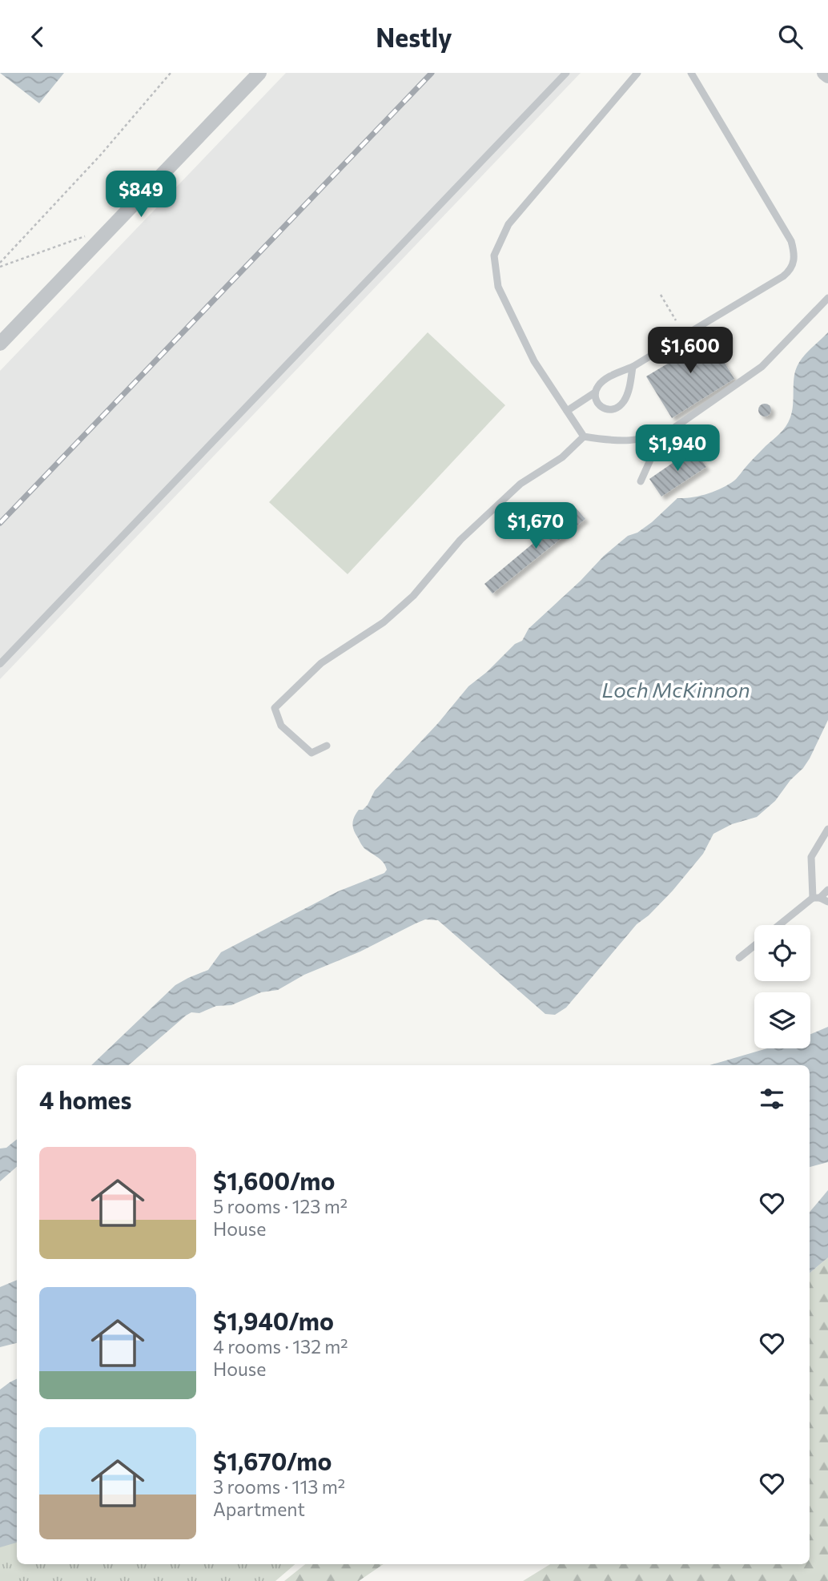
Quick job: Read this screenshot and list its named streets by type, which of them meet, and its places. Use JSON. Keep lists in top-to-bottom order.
{
  "water": ["Loch McKinnon"],
  "page": {
    "header": "Nestly",
    "price": [
      "$849",
      "$1,600",
      "$1,940",
      "$1,670"
    ],
    "heading": "4 homes",
    "list": [
      {
        "name": "$1,600/mo",
        "note": "5 rooms · 123 m² · House"
      },
      {
        "name": "$1,940/mo",
        "note": "4 rooms · 132 m² · House"
      },
      {
        "name": "$1,670/mo",
        "note": "3 rooms · 113 m² · Apartment"
      }
    ]
  }
}
